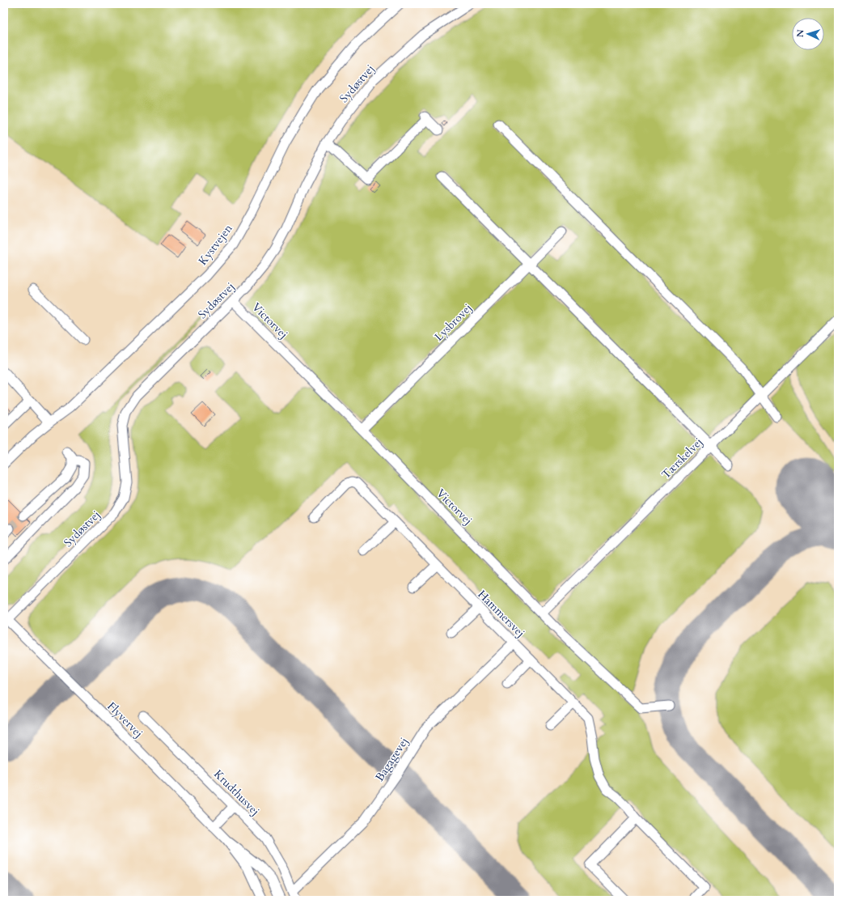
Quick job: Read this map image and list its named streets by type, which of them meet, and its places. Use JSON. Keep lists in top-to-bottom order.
{
  "streets": {
    "street": [
      "Sydøstvej",
      "Kystvejen",
      "Victorvej",
      "Lysbrovej",
      "Tærskelvej",
      "Hammersvej",
      "Flyvervej",
      "Bagagevej",
      "Krudthusvej"
    ]
  },
  "crossings": [
    ["Sydøstvej", "Victorvej"],
    ["Sydøstvej", "Flyvervej"],
    ["Victorvej", "Lysbrovej"],
    ["Victorvej", "Tærskelvej"],
    ["Hammersvej", "Bagagevej"],
    ["Bagagevej", "Krudthusvej"]
  ],
  "north": "left"
}
